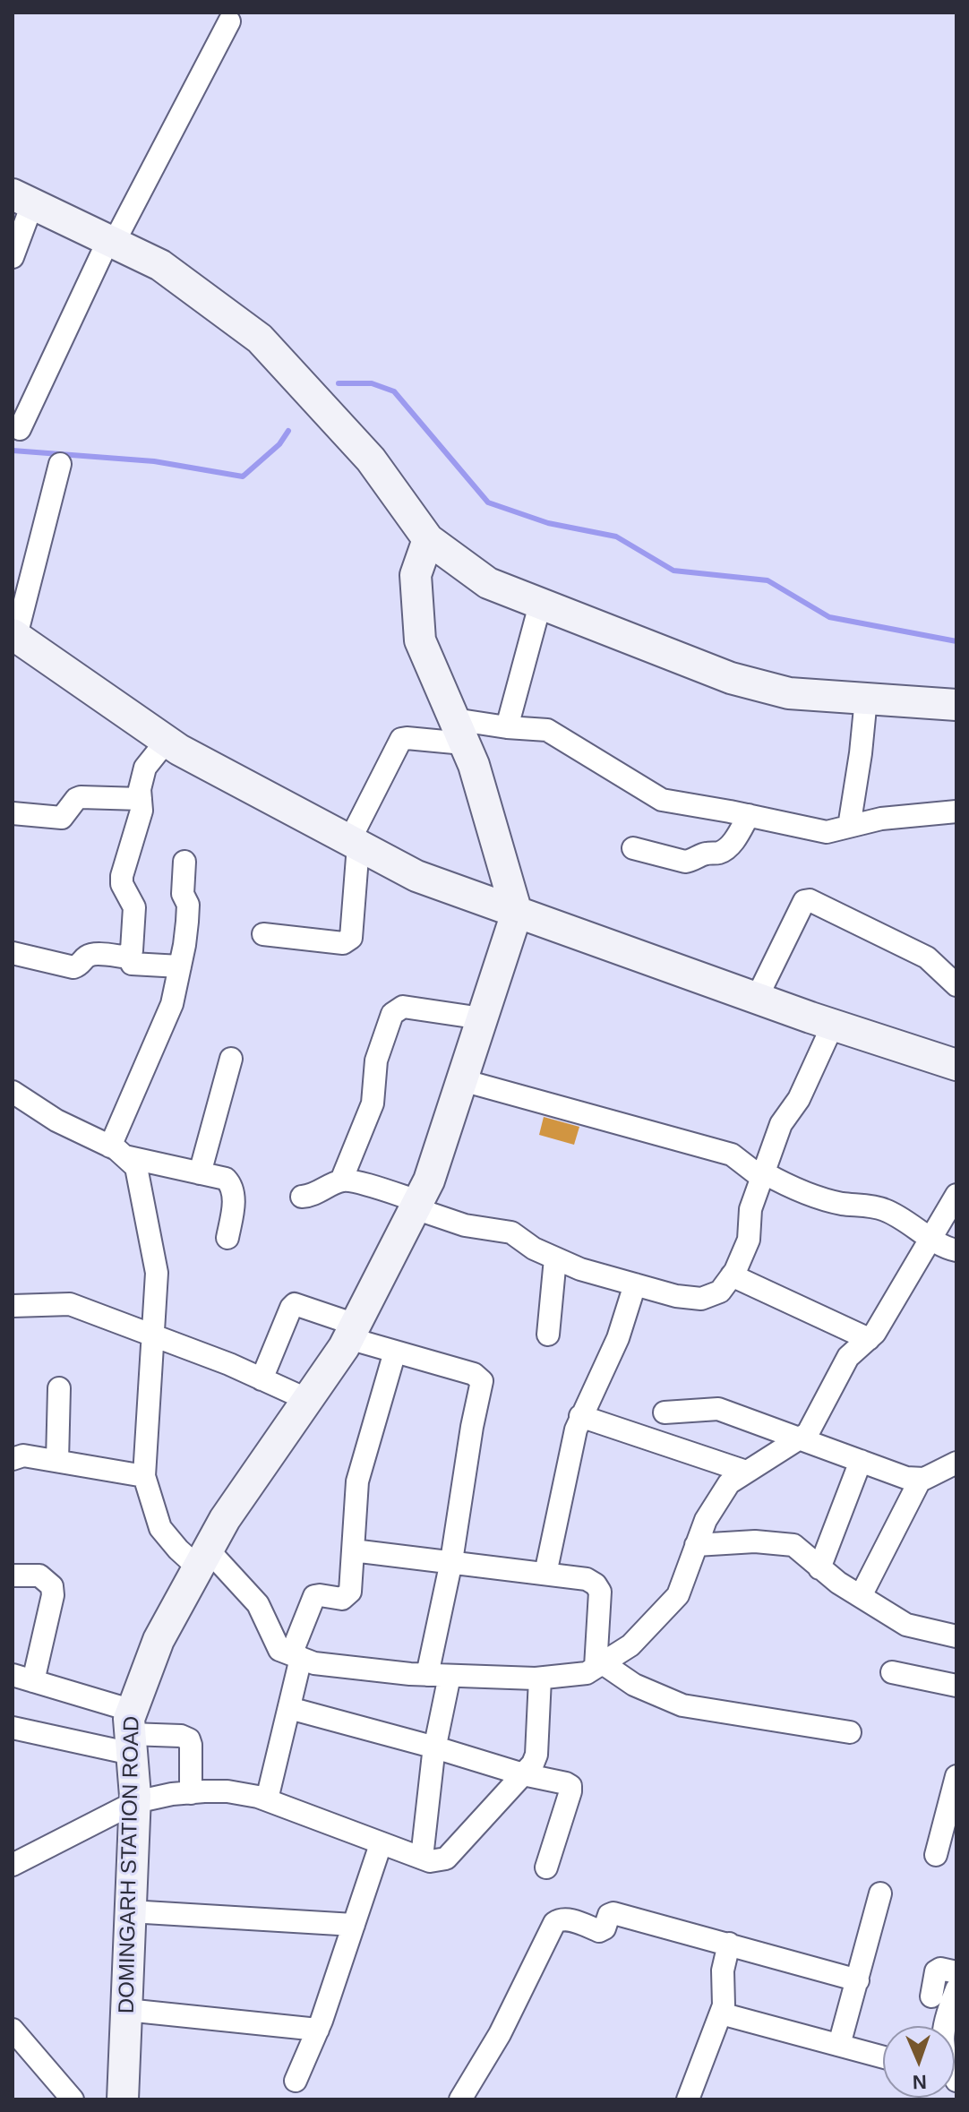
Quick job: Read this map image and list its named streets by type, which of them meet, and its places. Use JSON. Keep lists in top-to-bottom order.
{
  "streets": {
    "street": ["DOMINGARH STATION ROAD"]
  },
  "north": "bottom"
}
